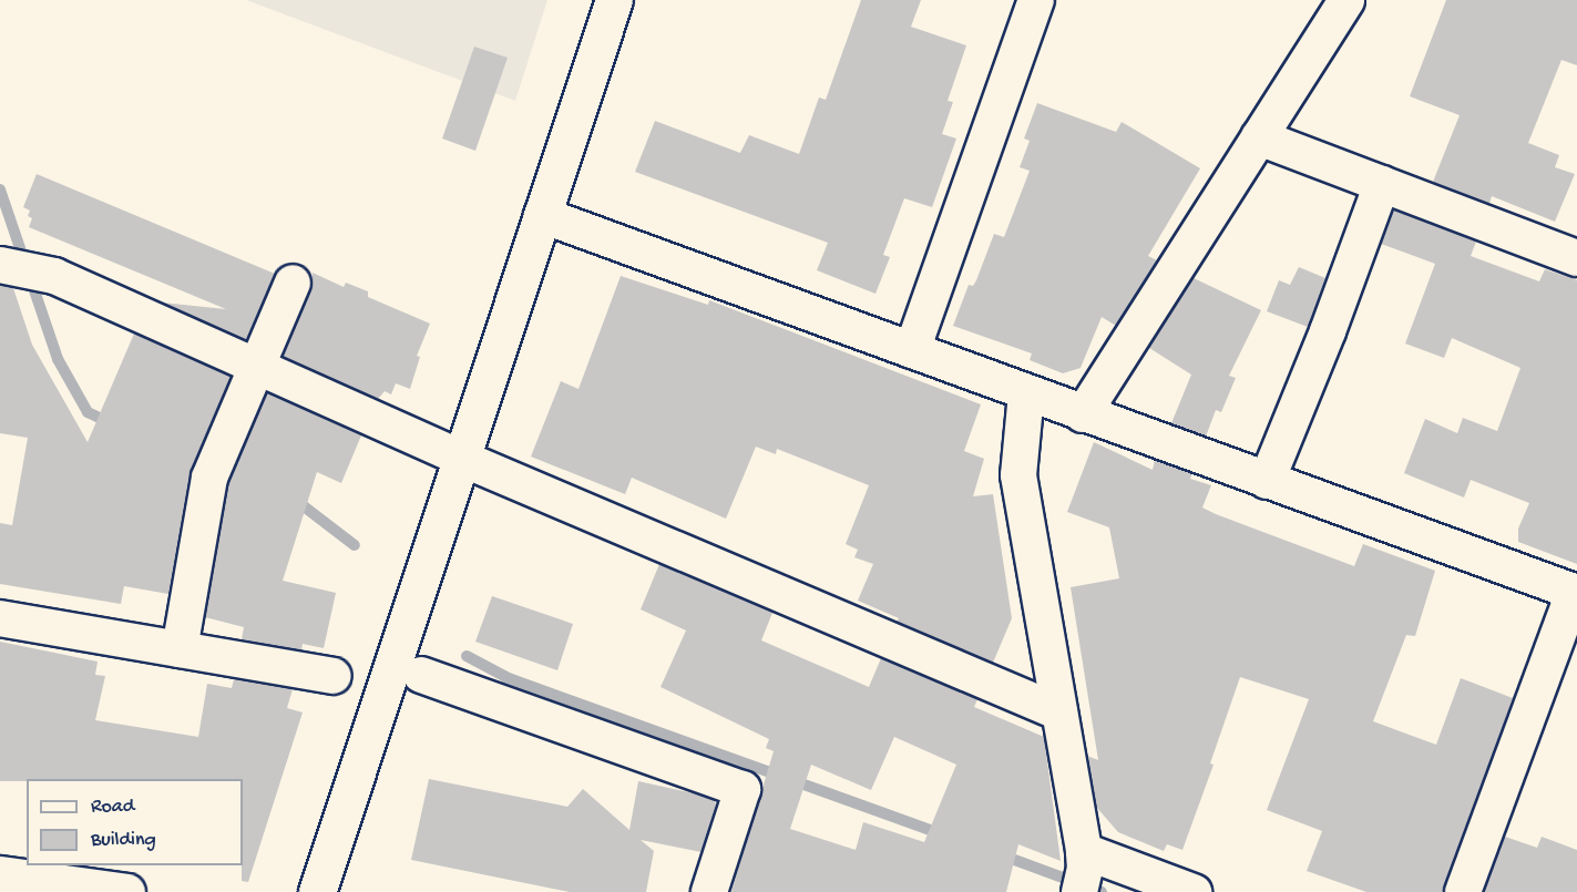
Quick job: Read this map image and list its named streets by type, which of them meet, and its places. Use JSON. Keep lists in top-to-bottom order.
{
  "legend": ["Road", "Building"]
}
